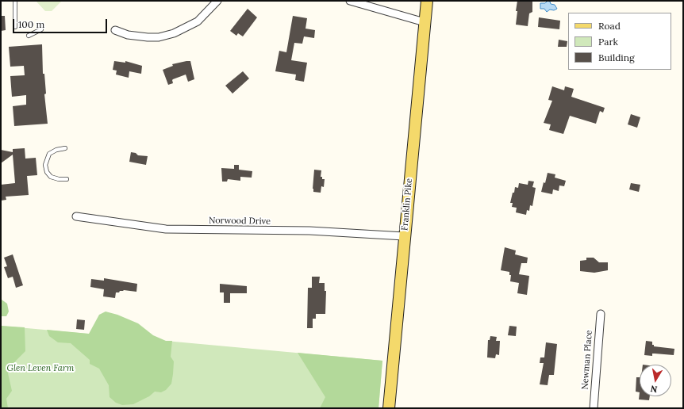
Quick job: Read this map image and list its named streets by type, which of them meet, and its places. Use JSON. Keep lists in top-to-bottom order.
{
  "streets": {
    "main road": ["Franklin Pike"],
    "street": ["Norwood Drive", "Newman Place"]
  },
  "crossings": [
    ["Franklin Pike", "Norwood Drive"]
  ],
  "parks": ["Glen Leven Farm"],
  "legend": ["Road", "Park", "Building"],
  "scale_bar": "100 m",
  "north": "bottom"
}
